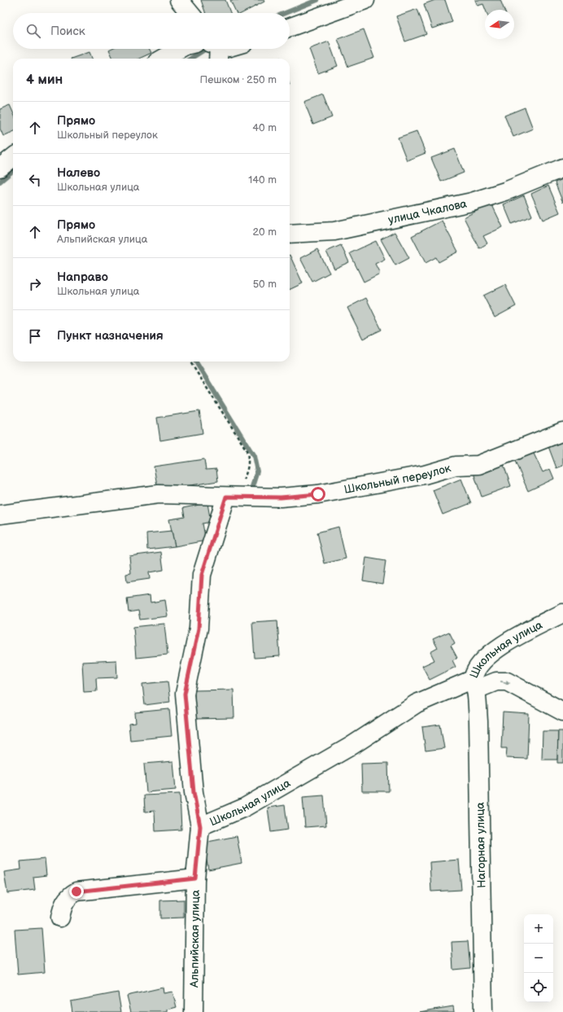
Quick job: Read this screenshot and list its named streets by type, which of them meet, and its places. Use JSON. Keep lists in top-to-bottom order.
{
  "streets": {
    "street": [
      "улица Чкалова",
      "Школьный переулок",
      "Школьная улица",
      "Нагорная улица",
      "Альпийская улица"
    ]
  },
  "crossings": [
    ["Школьный переулок", "Школьная улица"],
    ["Школьная улица", "Нагорная улица"],
    ["Школьная улица", "Альпийская улица"]
  ],
  "north": "left",
  "page": {
    "search": "Поиск",
    "heading": ["4 мин", "Пешком · 250 m"],
    "list": [
      ["Прямо", "Школьный переулок", "40 m"],
      ["Налево", "Школьная улица", "140 m"],
      ["Прямо", "Альпийская улица", "20 m"],
      ["Направо", "Школьная улица", "50 m"],
      "Пункт назначения"
    ],
    "map_buttons": ["+", "−"]
  }
}
